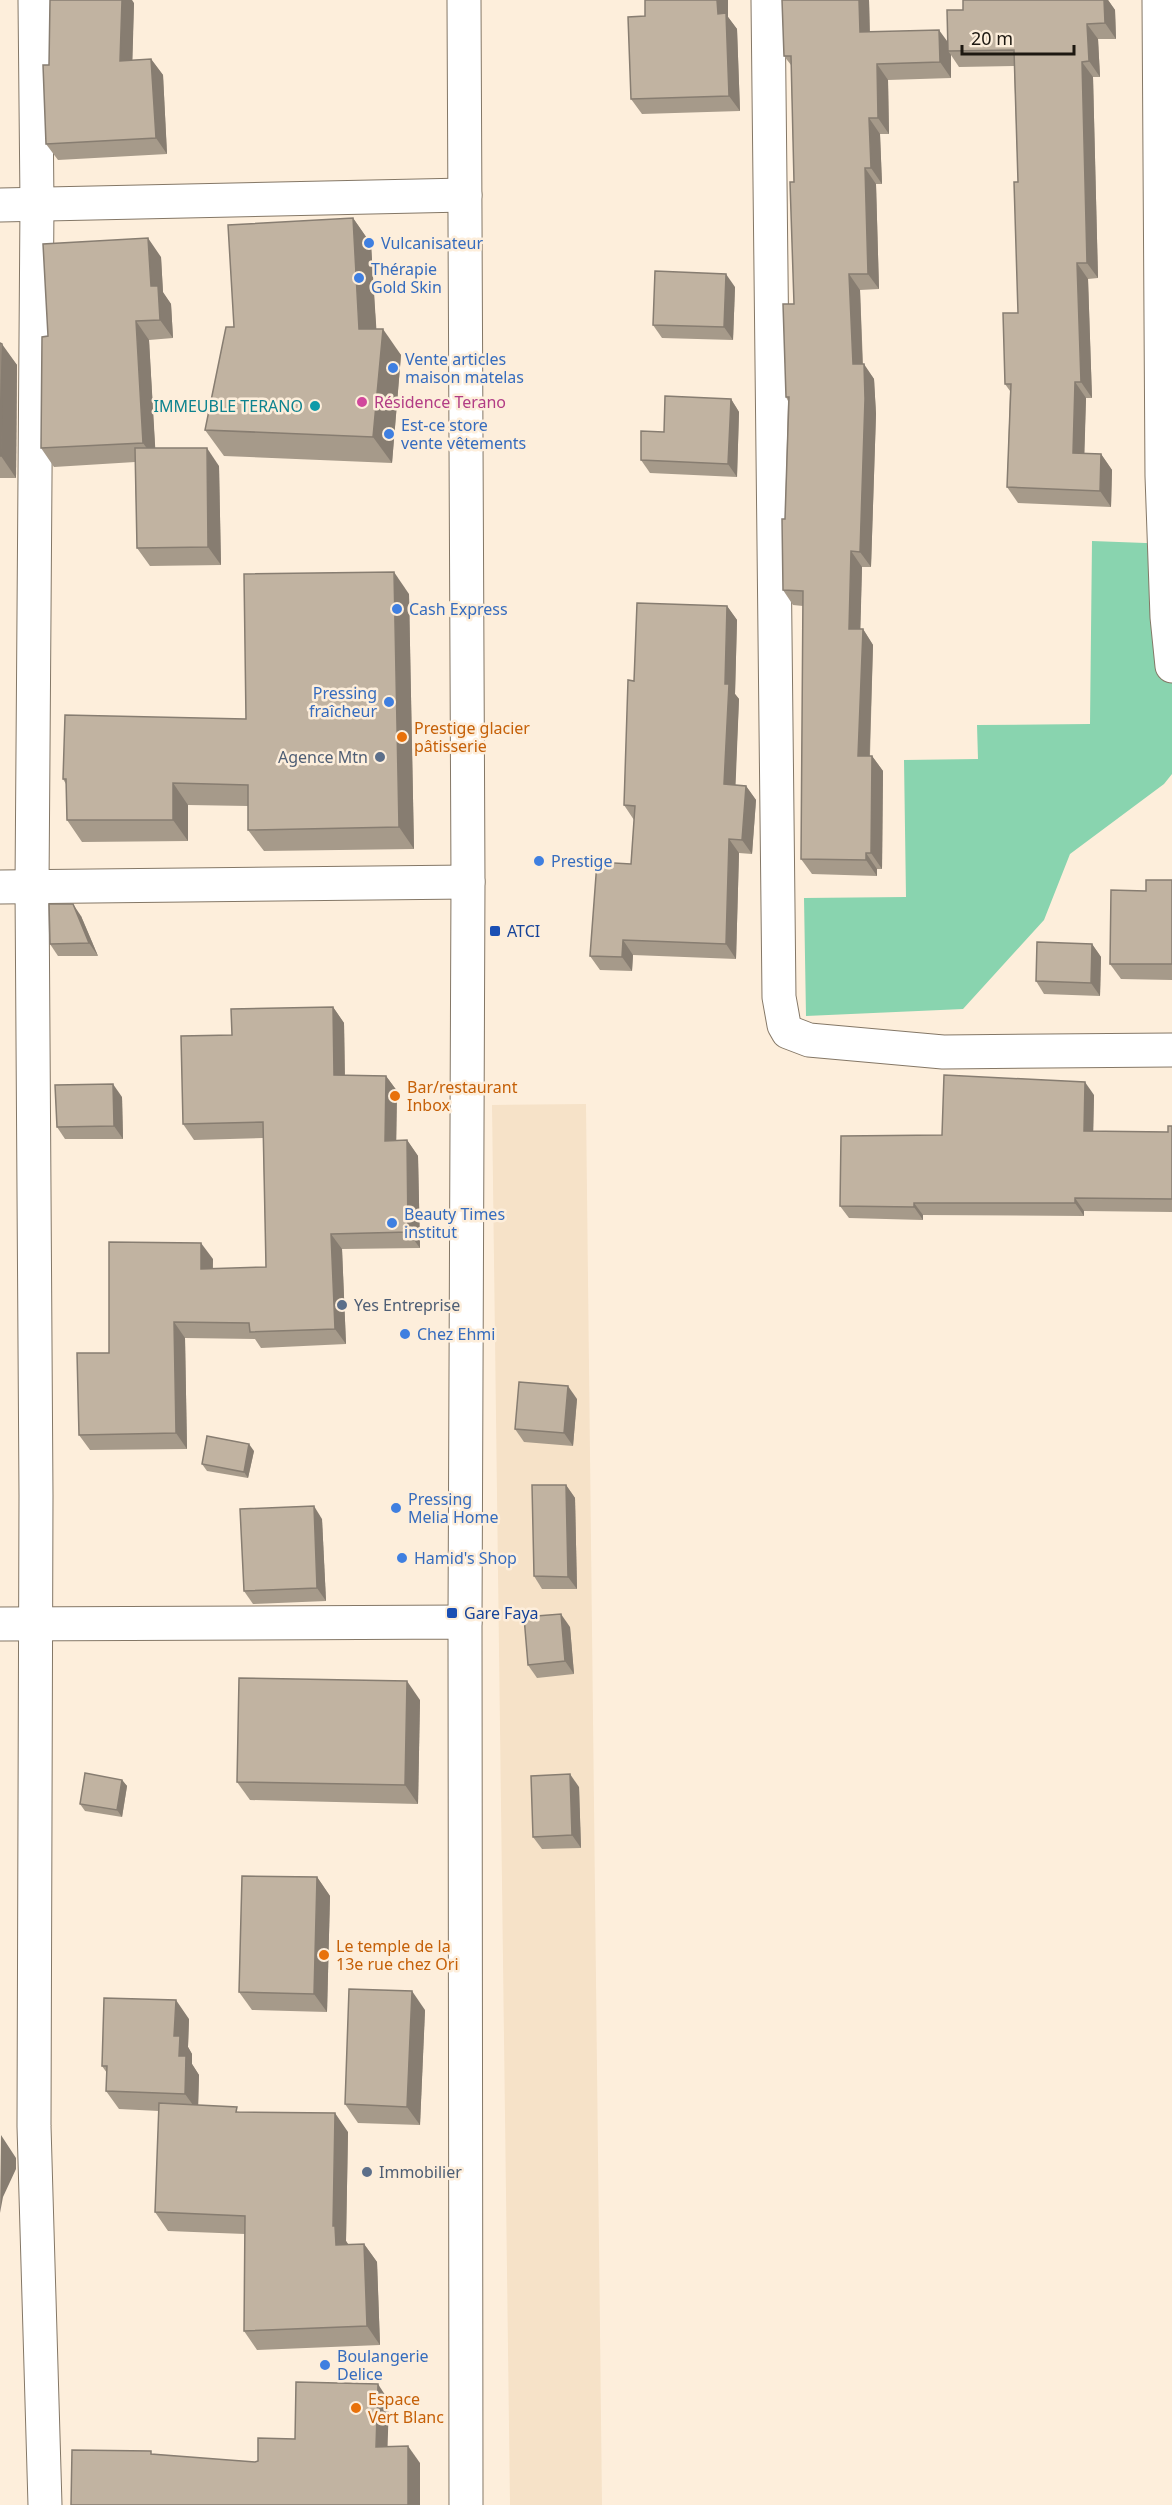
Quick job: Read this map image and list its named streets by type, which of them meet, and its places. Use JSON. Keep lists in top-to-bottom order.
{
  "places": {
    "other": [
      "Vulcanisateur",
      "Thérapie Gold Skin",
      "Vente articles maison matelas",
      "Résidence Terano",
      "IMMEUBLE TERANO",
      "Est-ce store vente vêtements",
      "Cash Express",
      "Pressing fraîcheur",
      "Prestige glacier pâtisserie",
      "Agence Mtn",
      "Prestige",
      "Bar/restaurant Inbox",
      "Beauty Times institut",
      "Yes Entreprise",
      "Chez Ehmi",
      "Pressing Melia Home",
      "Hamid's Shop",
      "Le temple de la 13e rue chez Ori",
      "Immobilier",
      "Boulangerie Delice",
      "Espace Vert Blanc"
    ],
    "transit": ["ATCI", "Gare Faya"]
  },
  "scale_bar": "20 m"
}
